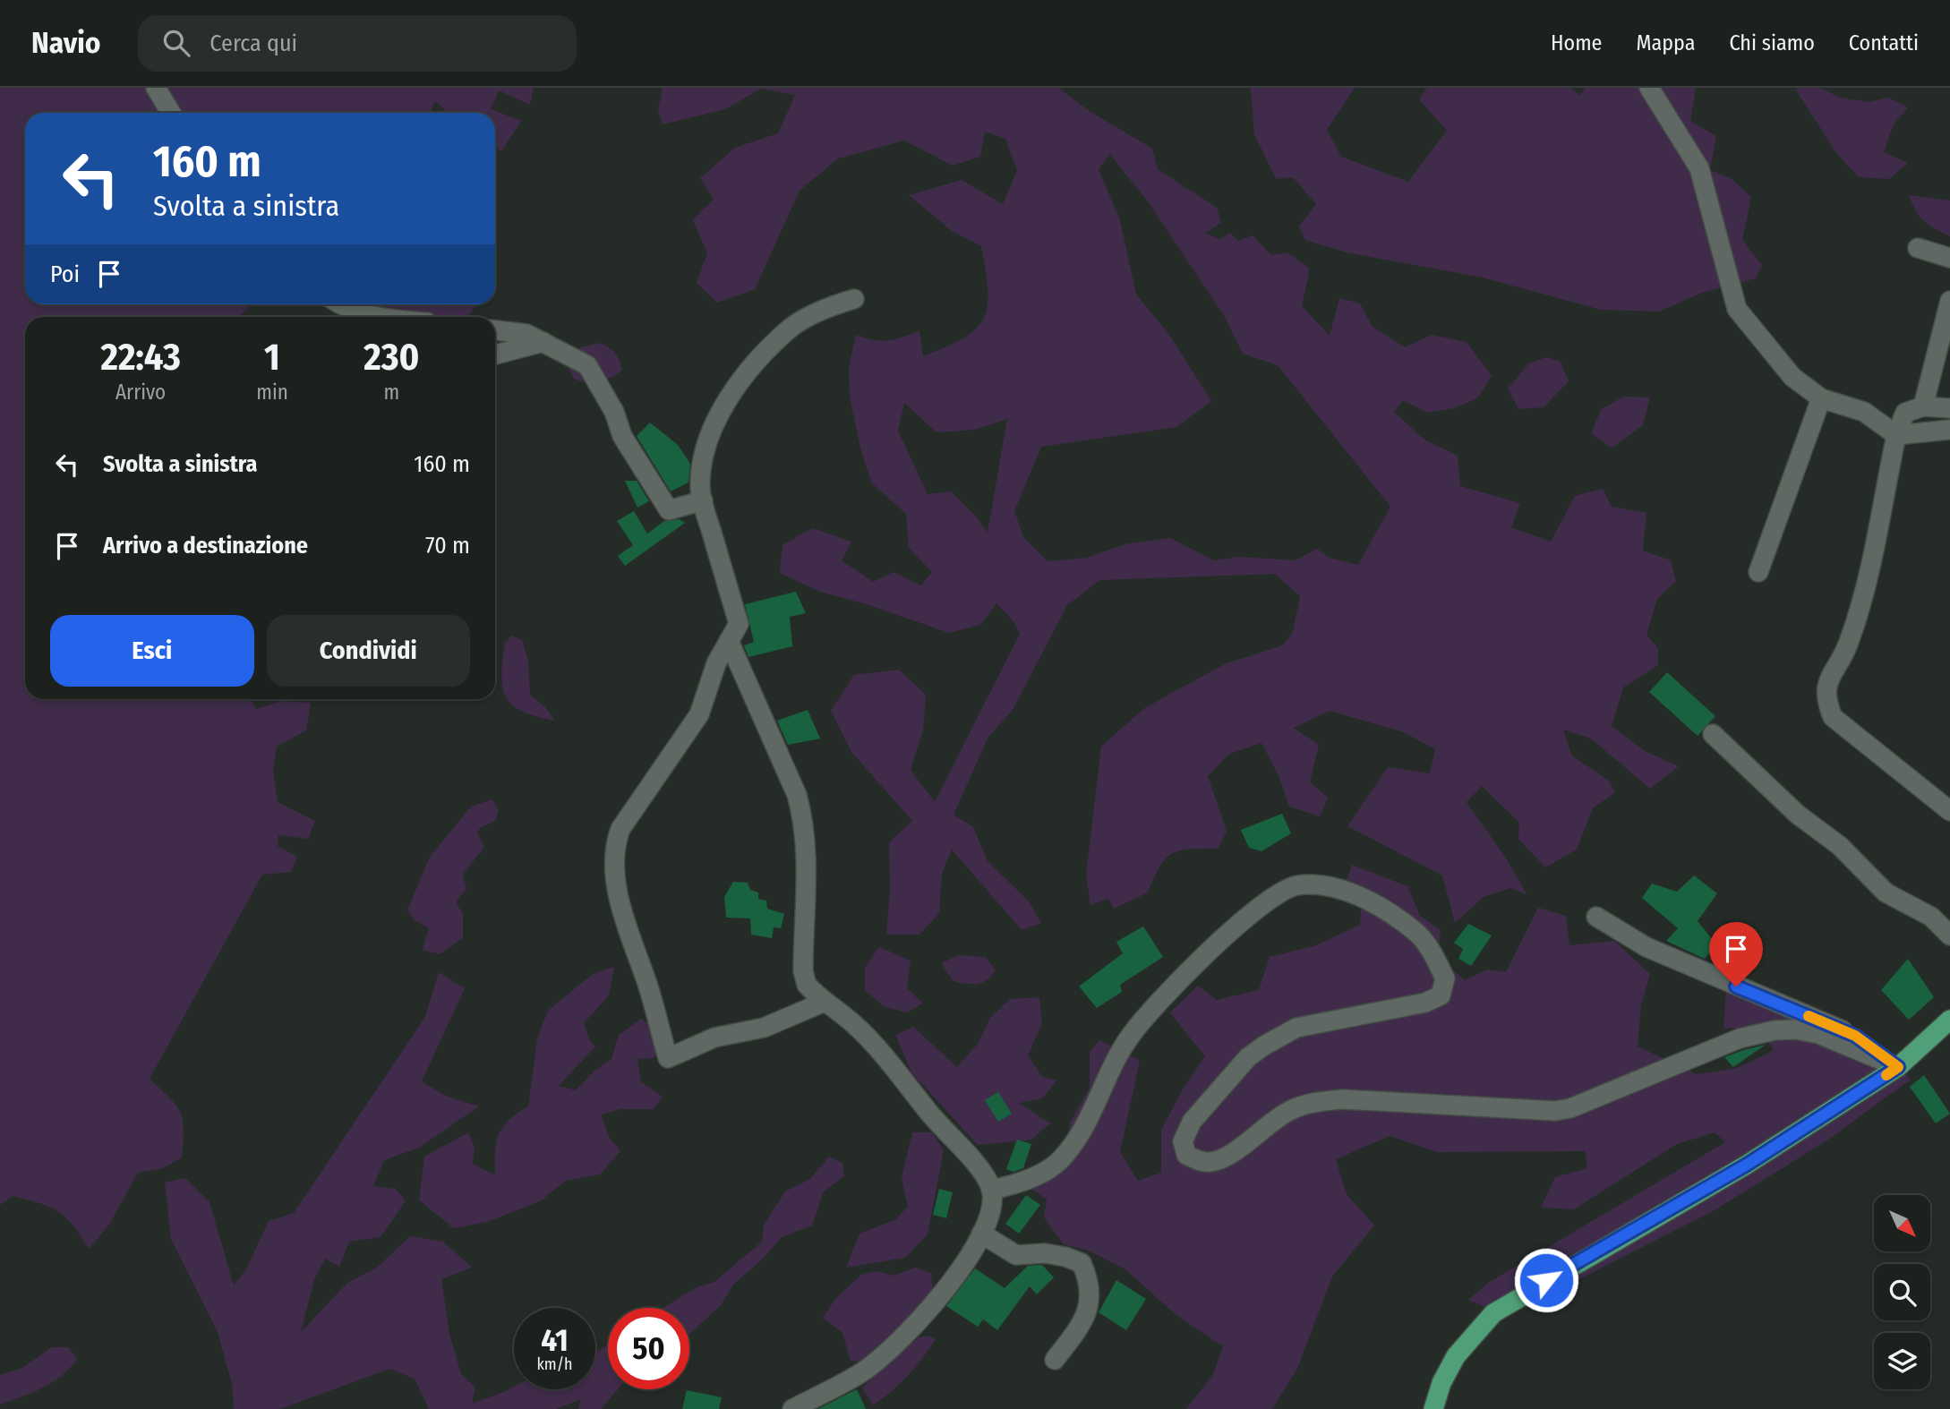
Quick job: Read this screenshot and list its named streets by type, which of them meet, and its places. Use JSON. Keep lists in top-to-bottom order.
{
  "north": "bottom right",
  "page": {
    "header": "Navio",
    "search": "Cerca qui",
    "nav": [
      "Home",
      "Mappa",
      "Chi siamo",
      "Contatti"
    ],
    "turn": ["160 m", "Svolta a sinistra"],
    "then": "Poi",
    "eta": [
      "22:43",
      "Arrivo",
      "1",
      "min",
      "230",
      "m"
    ],
    "list": [
      {
        "name": "Svolta a sinistra",
        "value": "160 m"
      },
      {
        "name": "Arrivo a destinazione",
        "value": "70 m"
      }
    ],
    "buttons": ["Esci", "Condividi"],
    "speed": "41 km/h",
    "limit": "50"
  }
}
